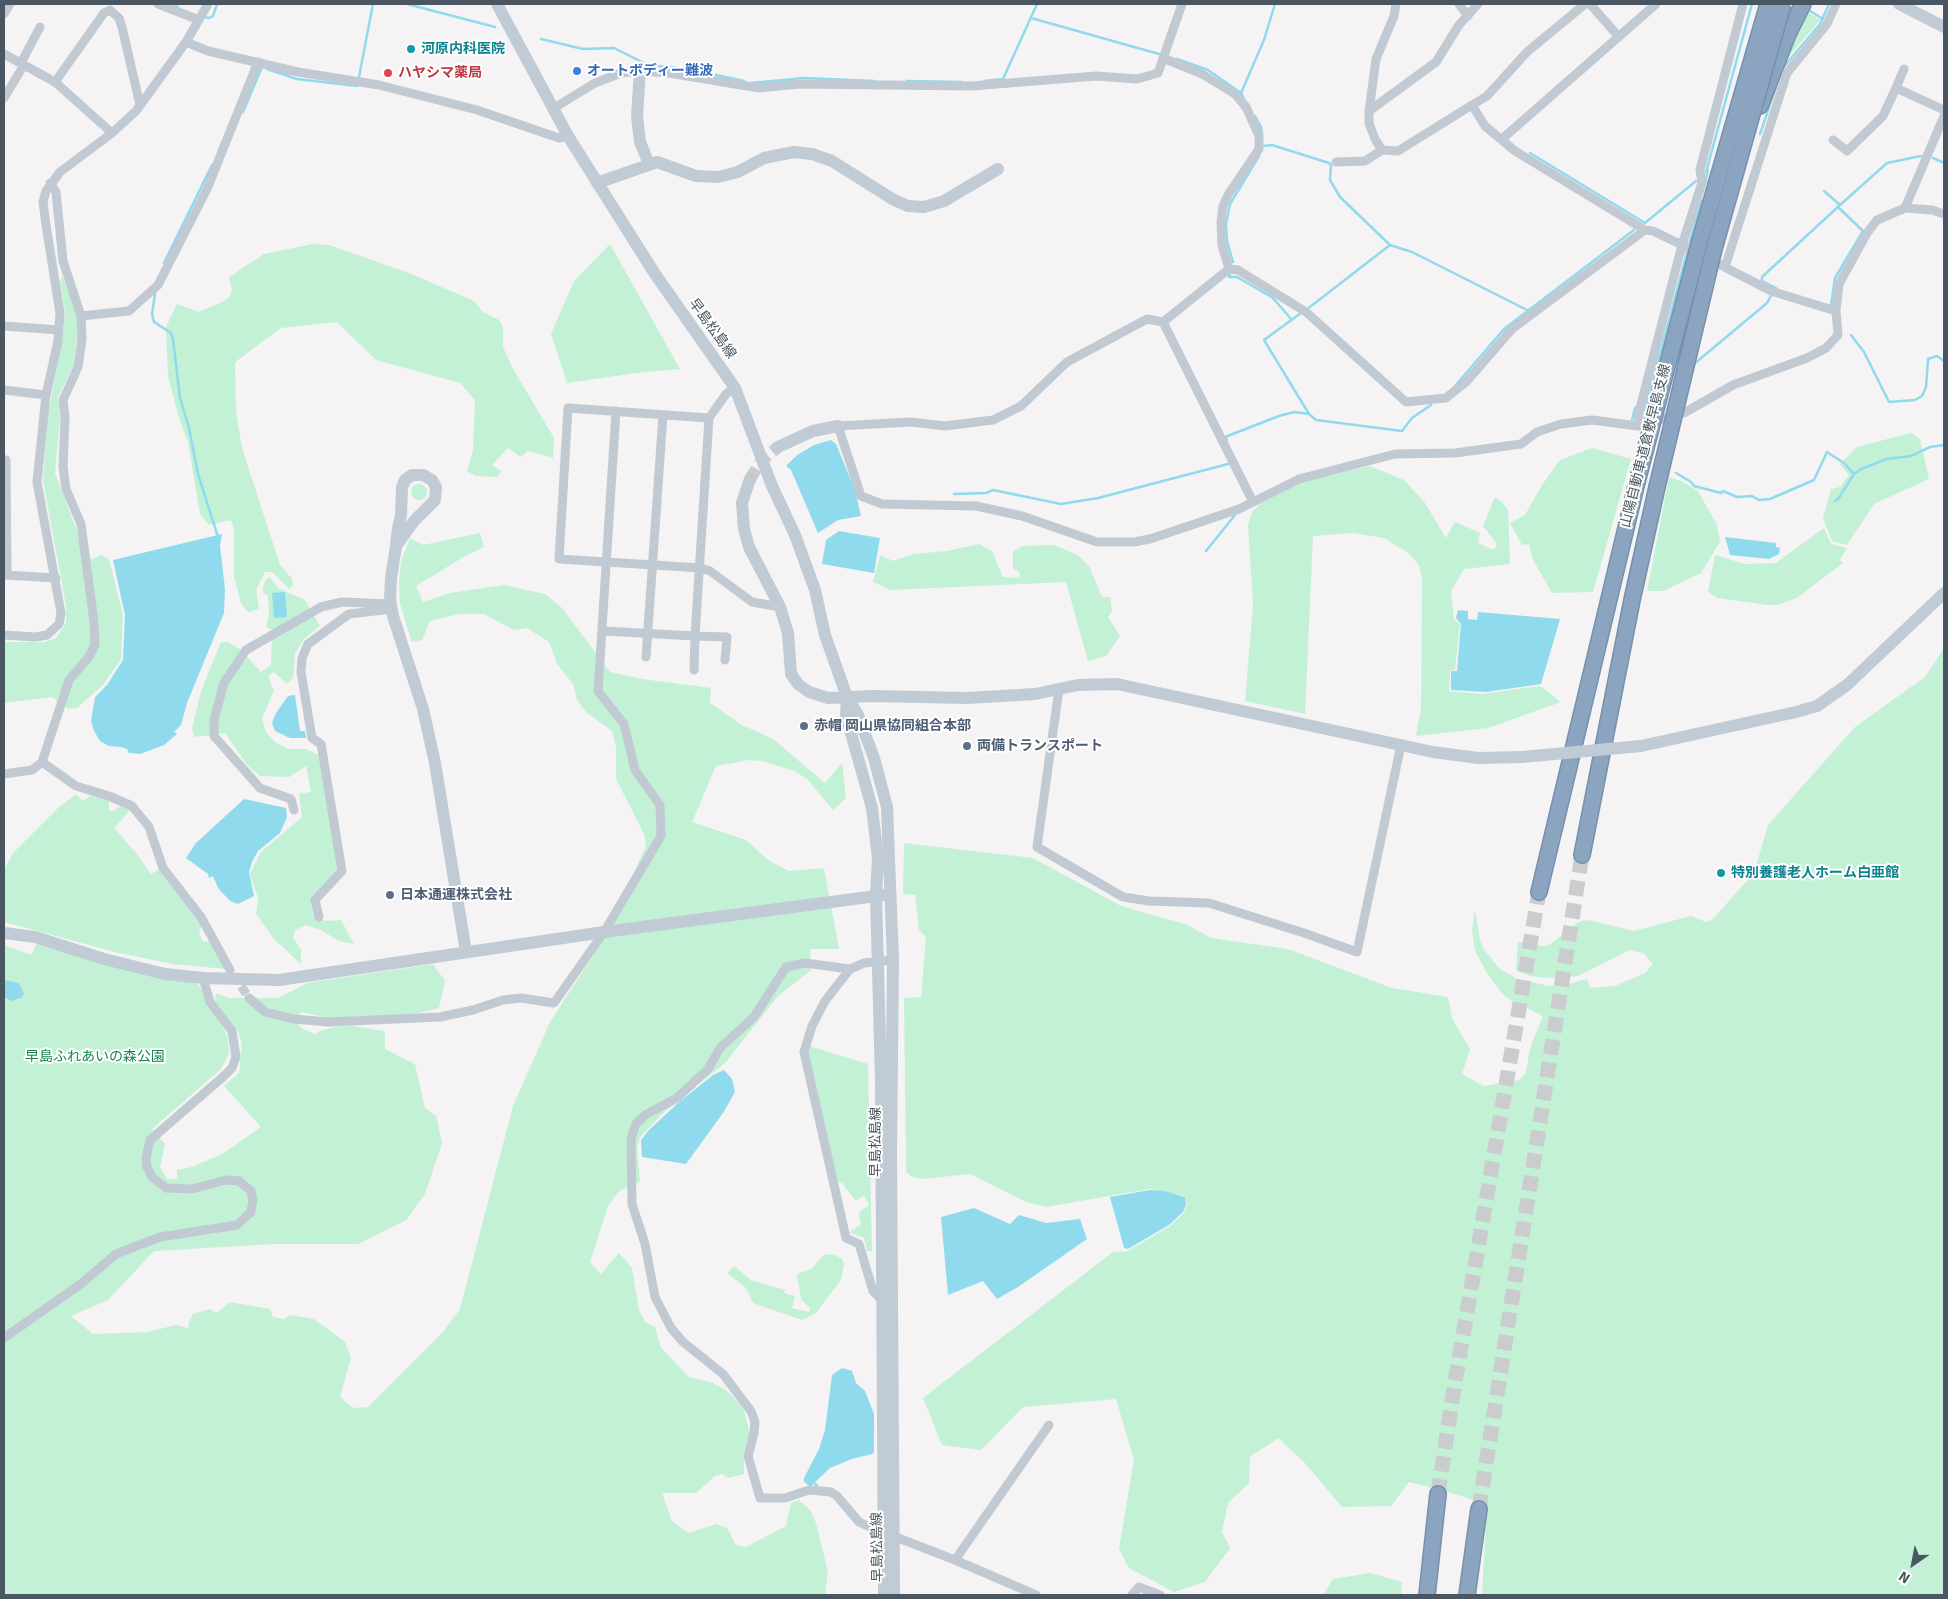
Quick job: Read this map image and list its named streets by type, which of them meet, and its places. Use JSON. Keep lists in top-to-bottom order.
{
  "streets": {
    "highway": ["山陽自動車道倉敷早島支線"],
    "street": ["早島松島線"]
  },
  "parks": ["早島ふれあいの森公園"],
  "places": [
    "河原内科医院",
    "オートボディー難波",
    "ハヤシマ薬局",
    "赤帽 岡山県協同組合本部",
    "両備トランスポート",
    "特別養護老人ホーム白亜館",
    "日本通運株式会社"
  ],
  "north": "bottom left"
}
